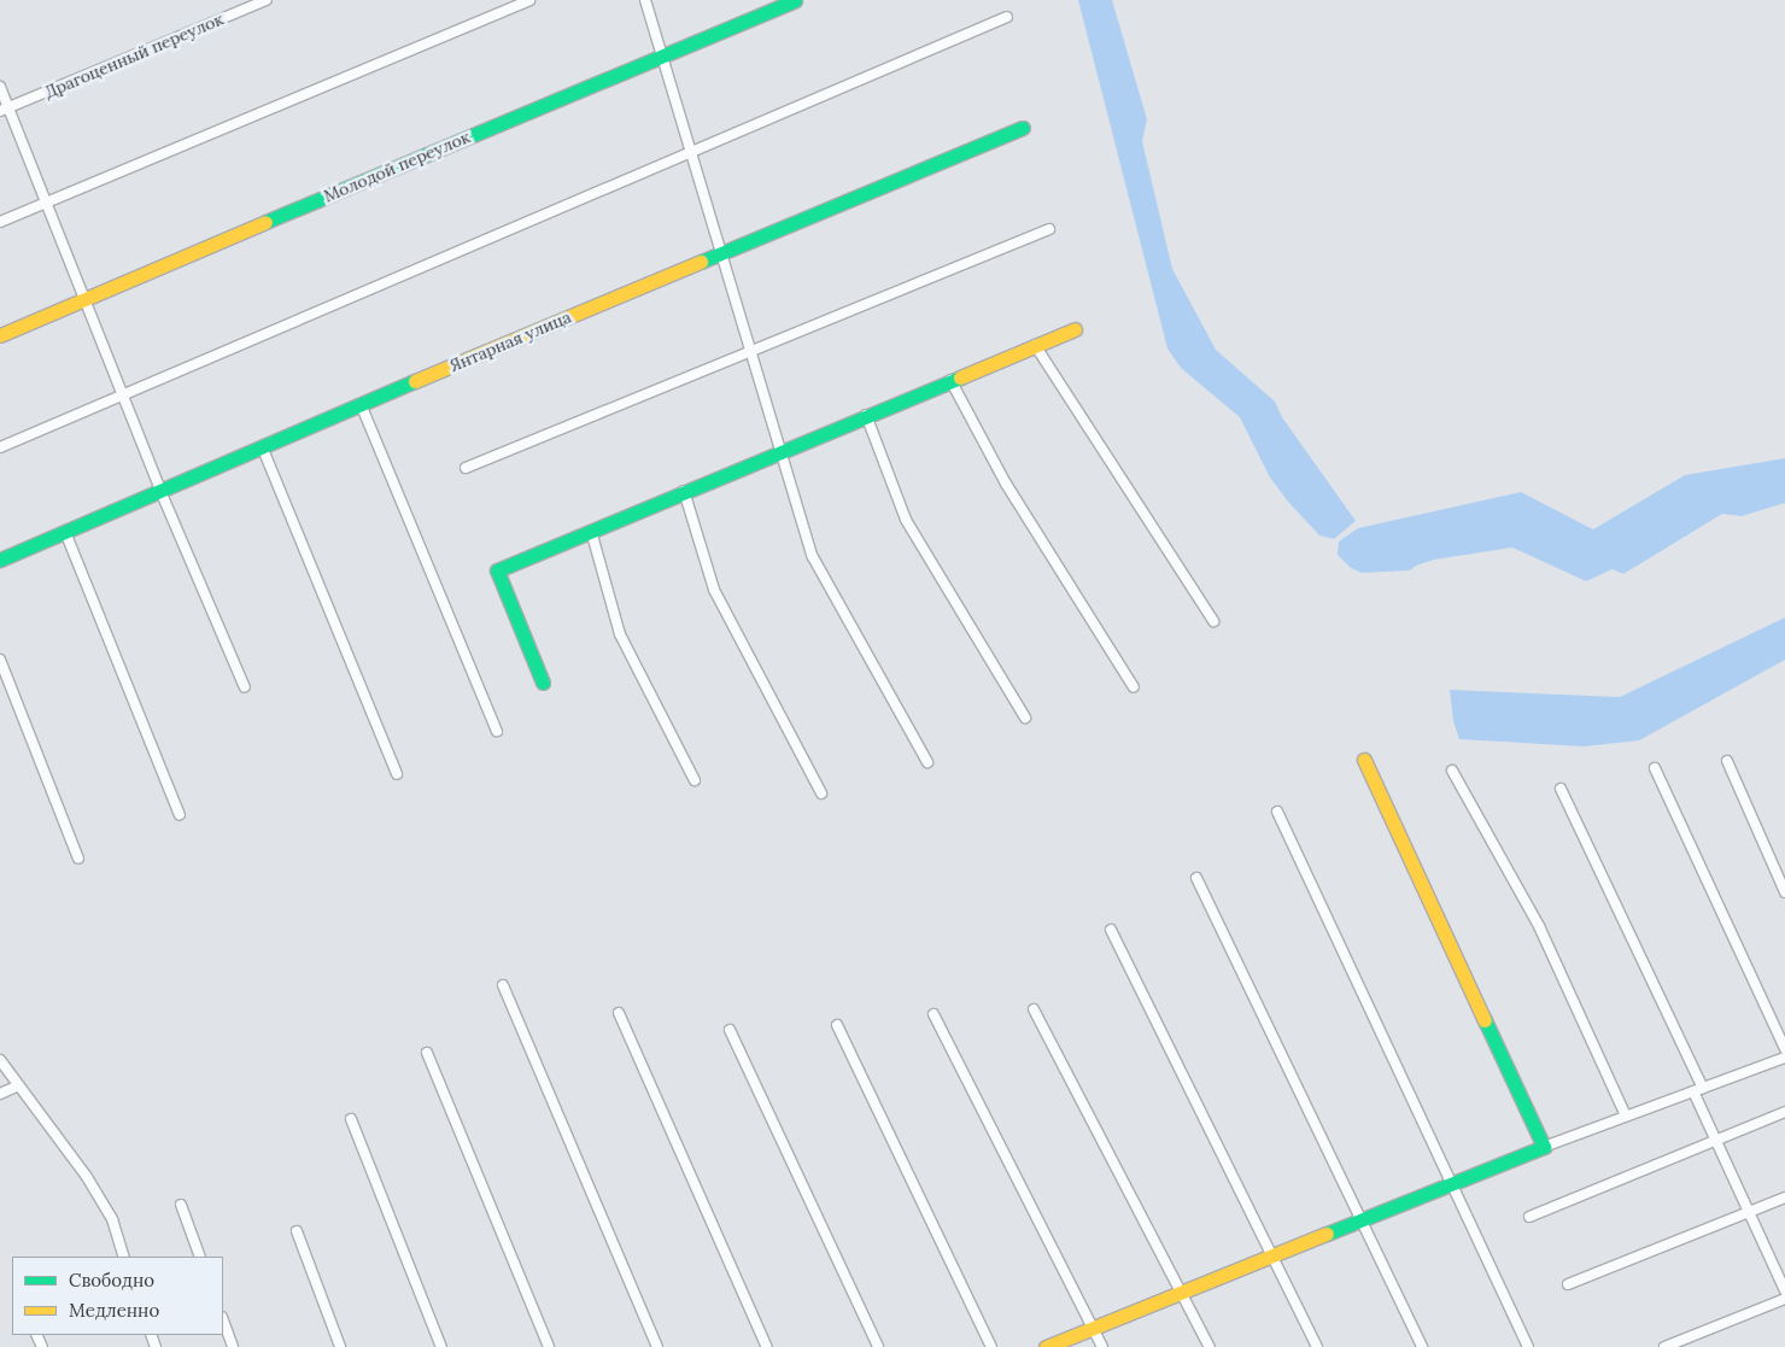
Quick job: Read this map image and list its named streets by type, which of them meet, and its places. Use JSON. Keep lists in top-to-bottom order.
{
  "streets": {
    "street": ["Драгоценный переулок", "Молодой переулок", "Янтарная улица"]
  },
  "legend": ["Свободно", "Медленно"]
}
